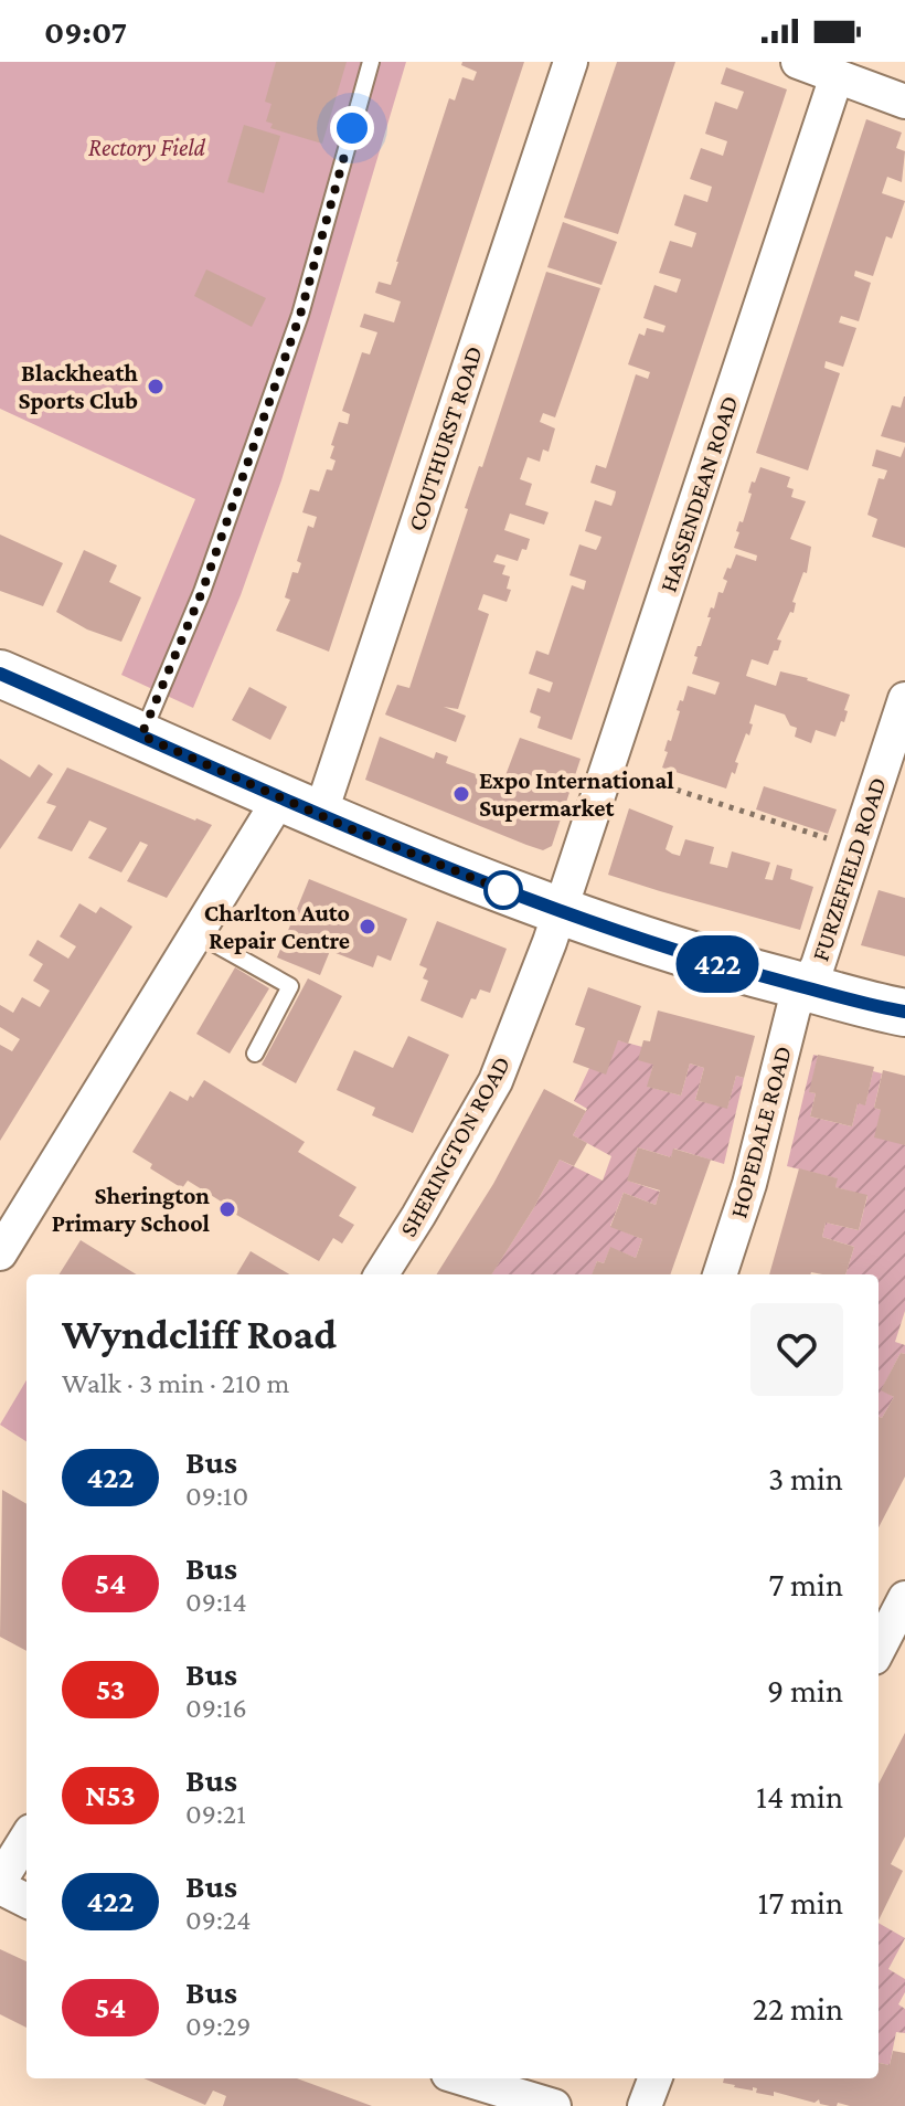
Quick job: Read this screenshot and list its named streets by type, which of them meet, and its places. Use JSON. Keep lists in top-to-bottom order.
{
  "streets": {
    "street": [
      "COUTHURST ROAD",
      "HASSENDEAN ROAD",
      "FURZEFIELD ROAD",
      "HOPEDALE ROAD",
      "SHERINGTON ROAD"
    ]
  },
  "crossings": [
    ["HASSENDEAN ROAD", "SHERINGTON ROAD"],
    ["FURZEFIELD ROAD", "HOPEDALE ROAD"]
  ],
  "parks": ["Rectory Field"],
  "places": [
    "Blackheath Sports Club",
    "Expo International Supermarket",
    "Charlton Auto Repair Centre",
    "Sherington Primary School"
  ],
  "lines": ["bus line 422"],
  "page": {
    "status": "09:07",
    "on_map": "422",
    "heading": ["Wyndcliff Road", "Walk · 3 min · 210 m"],
    "list": [
      {
        "mark": "422",
        "name": "Bus",
        "note": "09:10",
        "value": "3 min"
      },
      {
        "mark": "54",
        "name": "Bus",
        "note": "09:14",
        "value": "7 min"
      },
      {
        "mark": "53",
        "name": "Bus",
        "note": "09:16",
        "value": "9 min"
      },
      {
        "mark": "N53",
        "name": "Bus",
        "note": "09:21",
        "value": "14 min"
      },
      {
        "mark": "422",
        "name": "Bus",
        "note": "09:24",
        "value": "17 min"
      },
      {
        "mark": "54",
        "name": "Bus",
        "note": "09:29",
        "value": "22 min"
      }
    ]
  }
}
